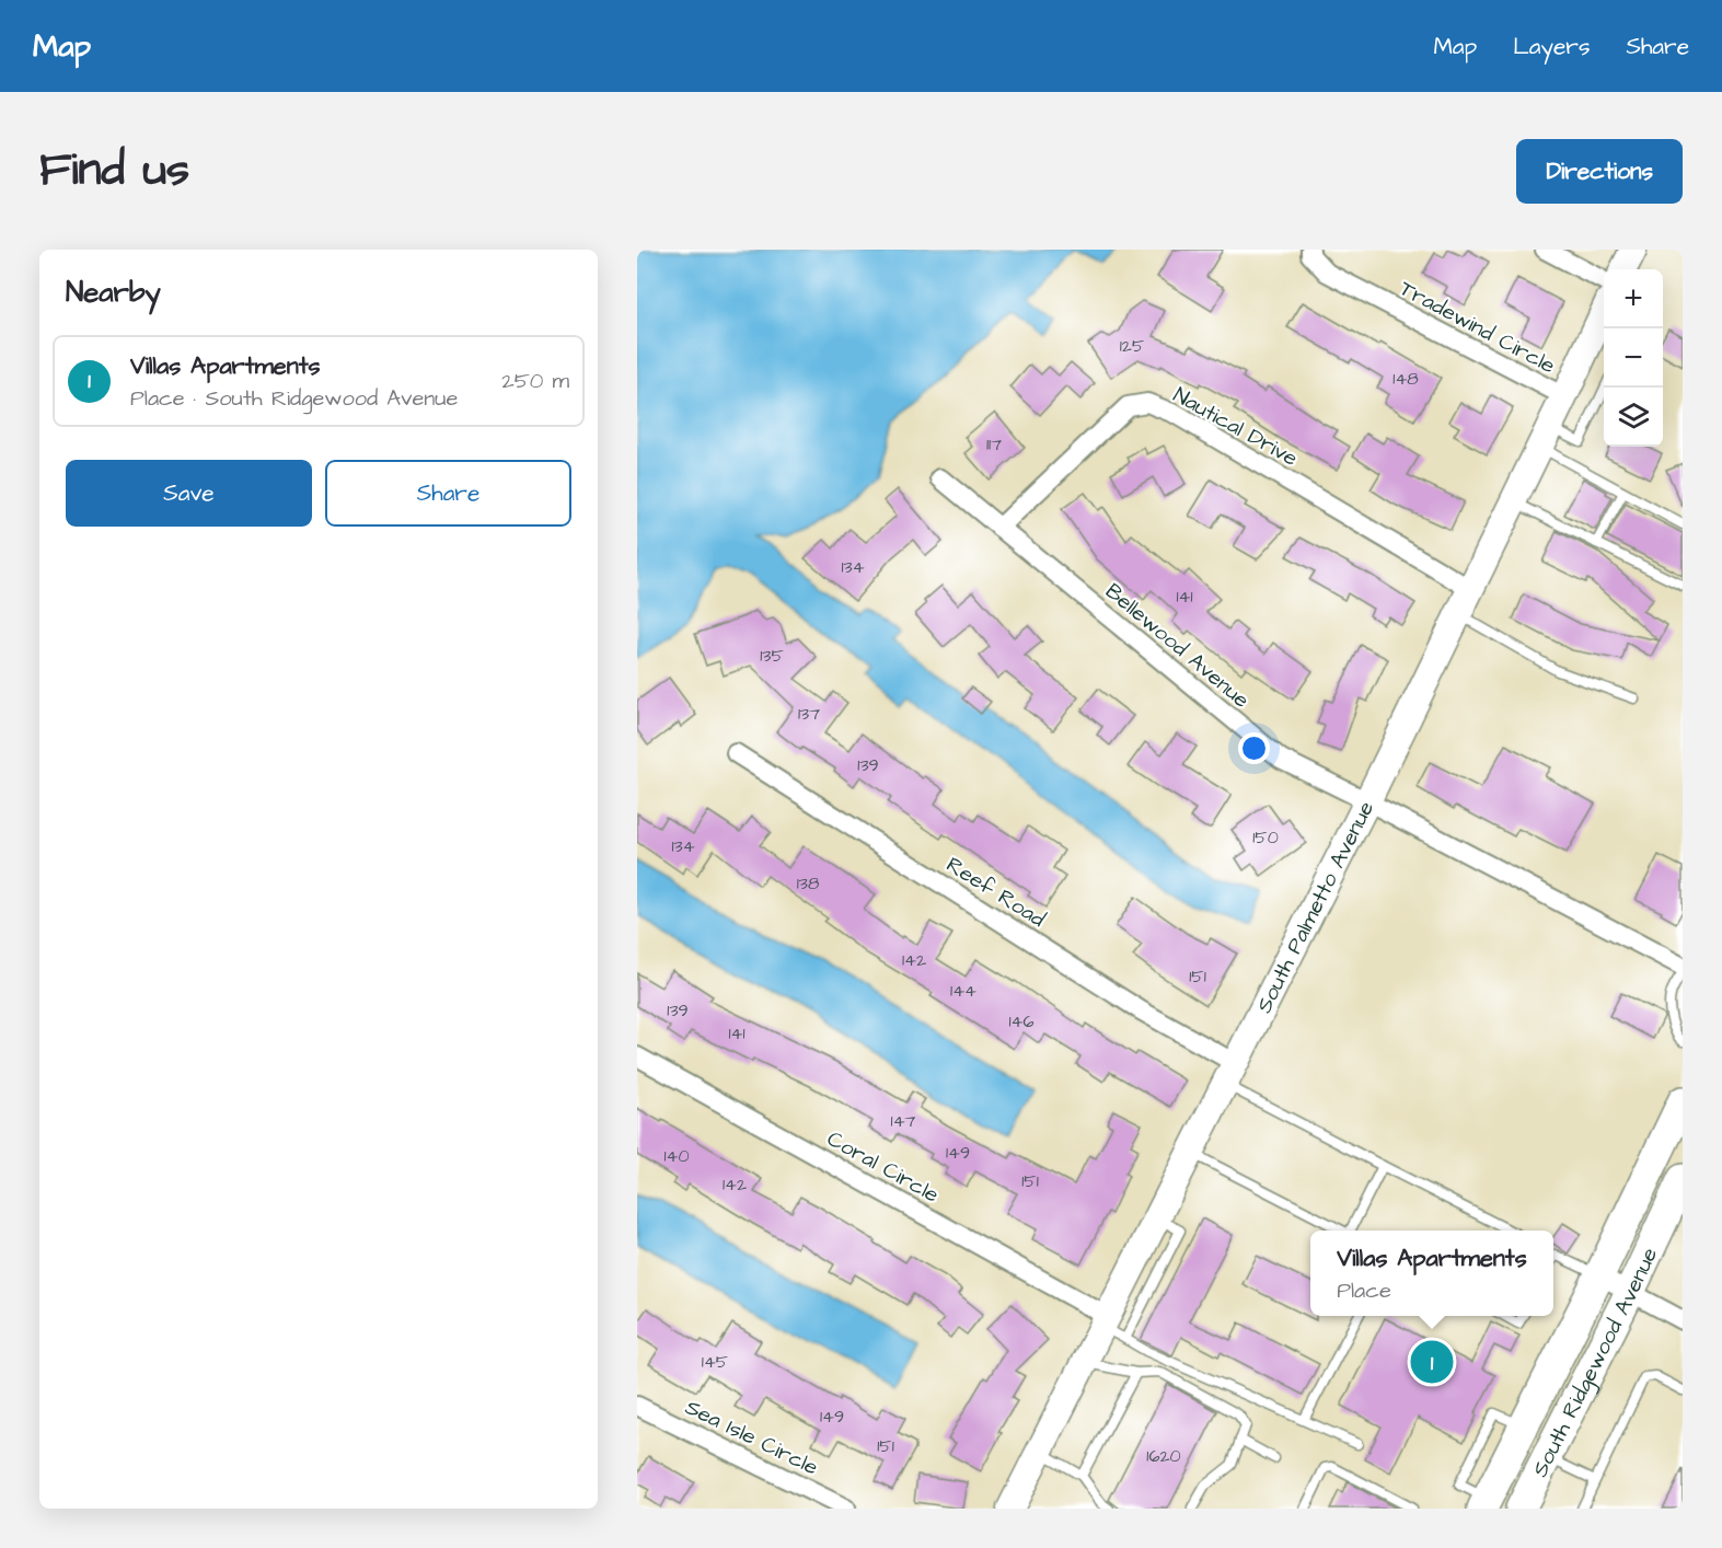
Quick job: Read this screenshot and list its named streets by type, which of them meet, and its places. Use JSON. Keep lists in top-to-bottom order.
{
  "streets": {
    "main road": ["South Ridgewood Avenue"],
    "street": [
      "Tradewind Circle",
      "Nautical Drive",
      "Bellewood Avenue",
      "Reef Road",
      "South Palmetto Avenue",
      "Coral Circle",
      "Sea Isle Circle"
    ]
  },
  "crossings": [
    ["Tradewind Circle", "South Palmetto Avenue"],
    ["Nautical Drive", "Bellewood Avenue"],
    ["Nautical Drive", "South Palmetto Avenue"],
    ["Bellewood Avenue", "South Palmetto Avenue"],
    ["Reef Road", "South Palmetto Avenue"],
    ["South Palmetto Avenue", "Coral Circle"]
  ],
  "house_numbers": [
    "125",
    "148",
    "117",
    "134",
    "141",
    "135",
    "137",
    "139",
    "150",
    "134",
    "138",
    "142",
    "151",
    "144",
    "139",
    "146",
    "141",
    "147",
    "149",
    "140",
    "151",
    "142",
    "145",
    "149",
    "151",
    "1620"
  ],
  "page": {
    "header": "Map",
    "nav": ["Map", "Layers", "Share"],
    "title": "Find us",
    "buttons": [
      "Directions",
      ["Save", "Share"]
    ],
    "heading": "Nearby",
    "map_buttons": ["+", "−"],
    "list": [
      {
        "mark": "1",
        "name": "Villas Apartments",
        "note": "Place · South Ridgewood Avenue",
        "value": "250 m"
      }
    ],
    "popup": ["Villas Apartments", "Place"],
    "pins": "1"
  }
}
